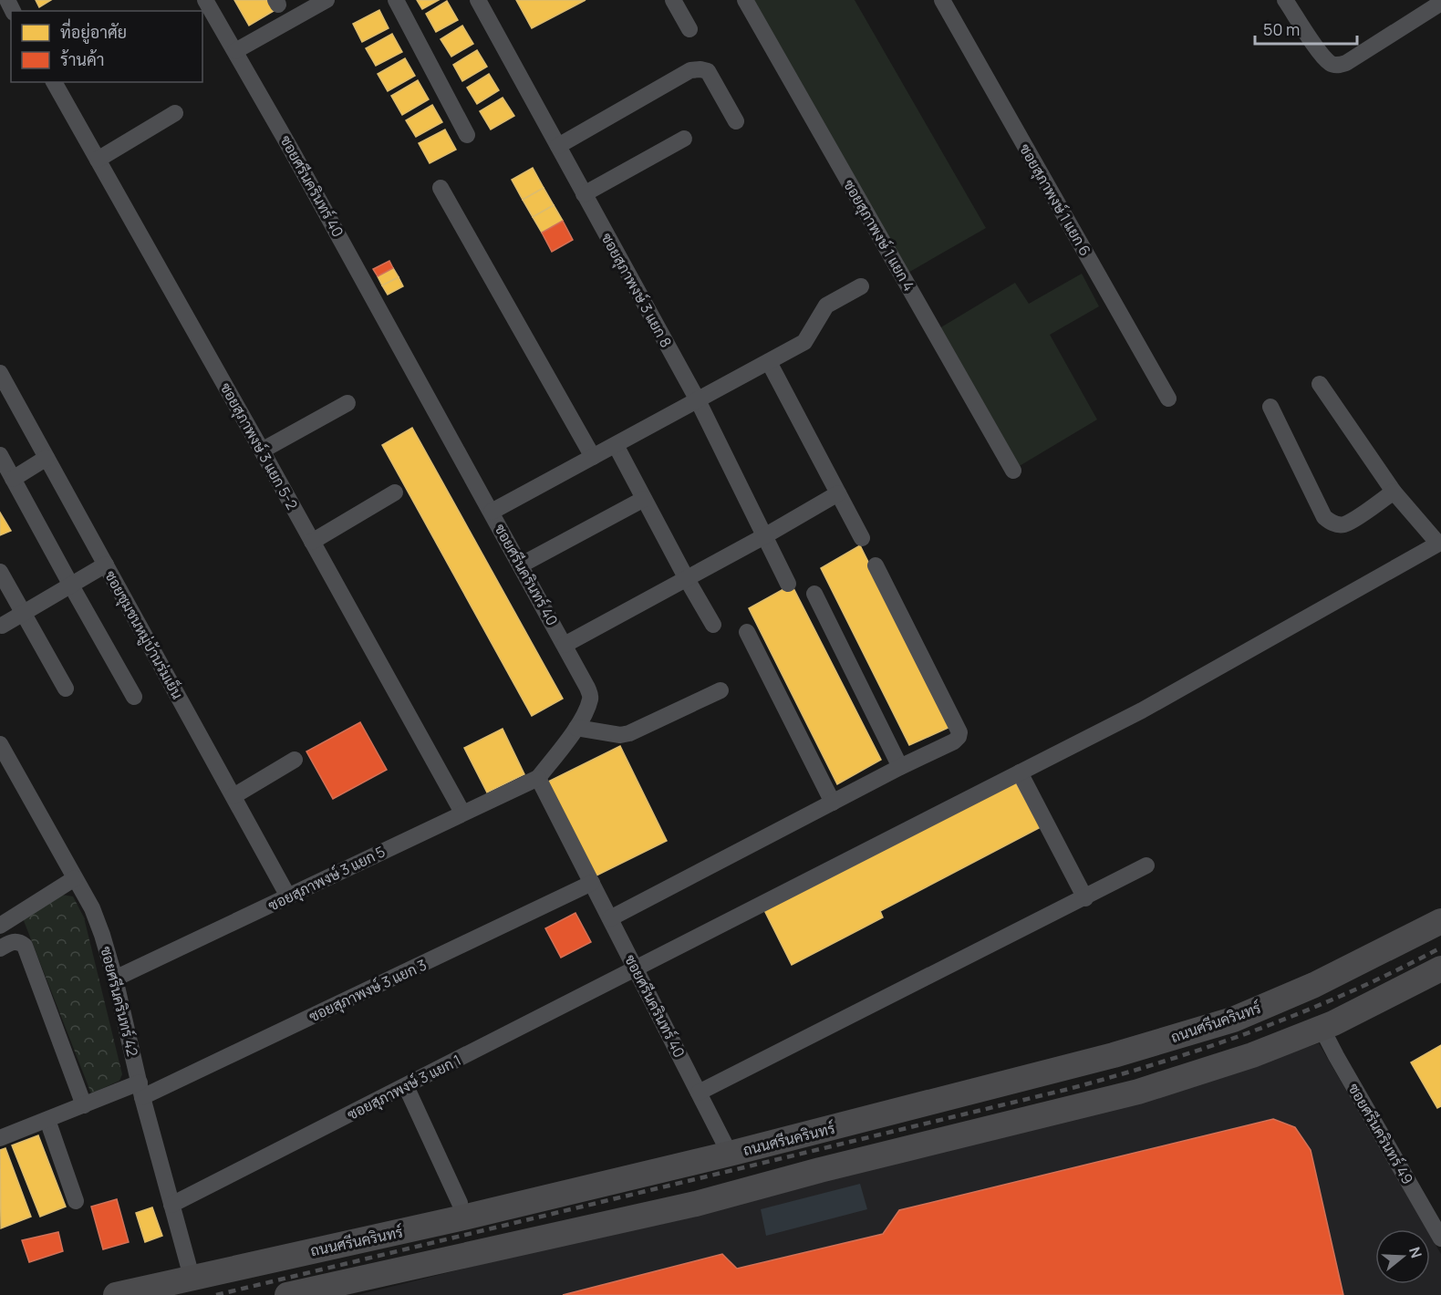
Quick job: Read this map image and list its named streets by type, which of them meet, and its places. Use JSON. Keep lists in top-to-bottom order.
{
  "streets": {
    "main road": ["ถนนศรีนครินทร์"],
    "street": [
      "ซอยศรีนครินทร์ 40",
      "ซอยสุภาพงษ์ 1 แยก 6",
      "ซอยสุภาพงษ์ 1 แยก 4",
      "ซอยสุภาพงษ์ 3 แยก 8",
      "ซอยสุภาพงษ์ 3 แยก 5-2",
      "ซอยชุมชนหมู่บ้านร่มเย็น",
      "ซอยสุภาพงษ์ 3 แยก 5",
      "ซอยสุภาพงษ์ 3 แยก 3",
      "ซอยศรีนครินทร์ 42",
      "ซอยสุภาพงษ์ 3 แยก 1",
      "ซอยศรีนครินทร์ 49"
    ]
  },
  "crossings": [
    ["ซอยศรีนครินทร์ 40", "ซอยสุภาพงษ์ 3 แยก 5"],
    ["ซอยศรีนครินทร์ 40", "ซอยสุภาพงษ์ 3 แยก 3"],
    ["ซอยศรีนครินทร์ 40", "ถนนศรีนครินทร์"],
    ["ซอยศรีนครินทร์ 40", "ซอยสุภาพงษ์ 3 แยก 1"],
    ["ซอยสุภาพงษ์ 3 แยก 5-2", "ซอยสุภาพงษ์ 3 แยก 5"],
    ["ซอยชุมชนหมู่บ้านร่มเย็น", "ซอยสุภาพงษ์ 3 แยก 5"],
    ["ซอยสุภาพงษ์ 3 แยก 5", "ซอยศรีนครินทร์ 42"],
    ["ซอยสุภาพงษ์ 3 แยก 3", "ซอยศรีนครินทร์ 42"],
    ["ซอยศรีนครินทร์ 42", "ถนนศรีนครินทร์"],
    ["ซอยศรีนครินทร์ 42", "ซอยสุภาพงษ์ 3 แยก 1"]
  ],
  "legend": ["ที่อยู่อาศัย", "ร้านค้า"],
  "scale_bar": "50 m",
  "north": "right"
}
